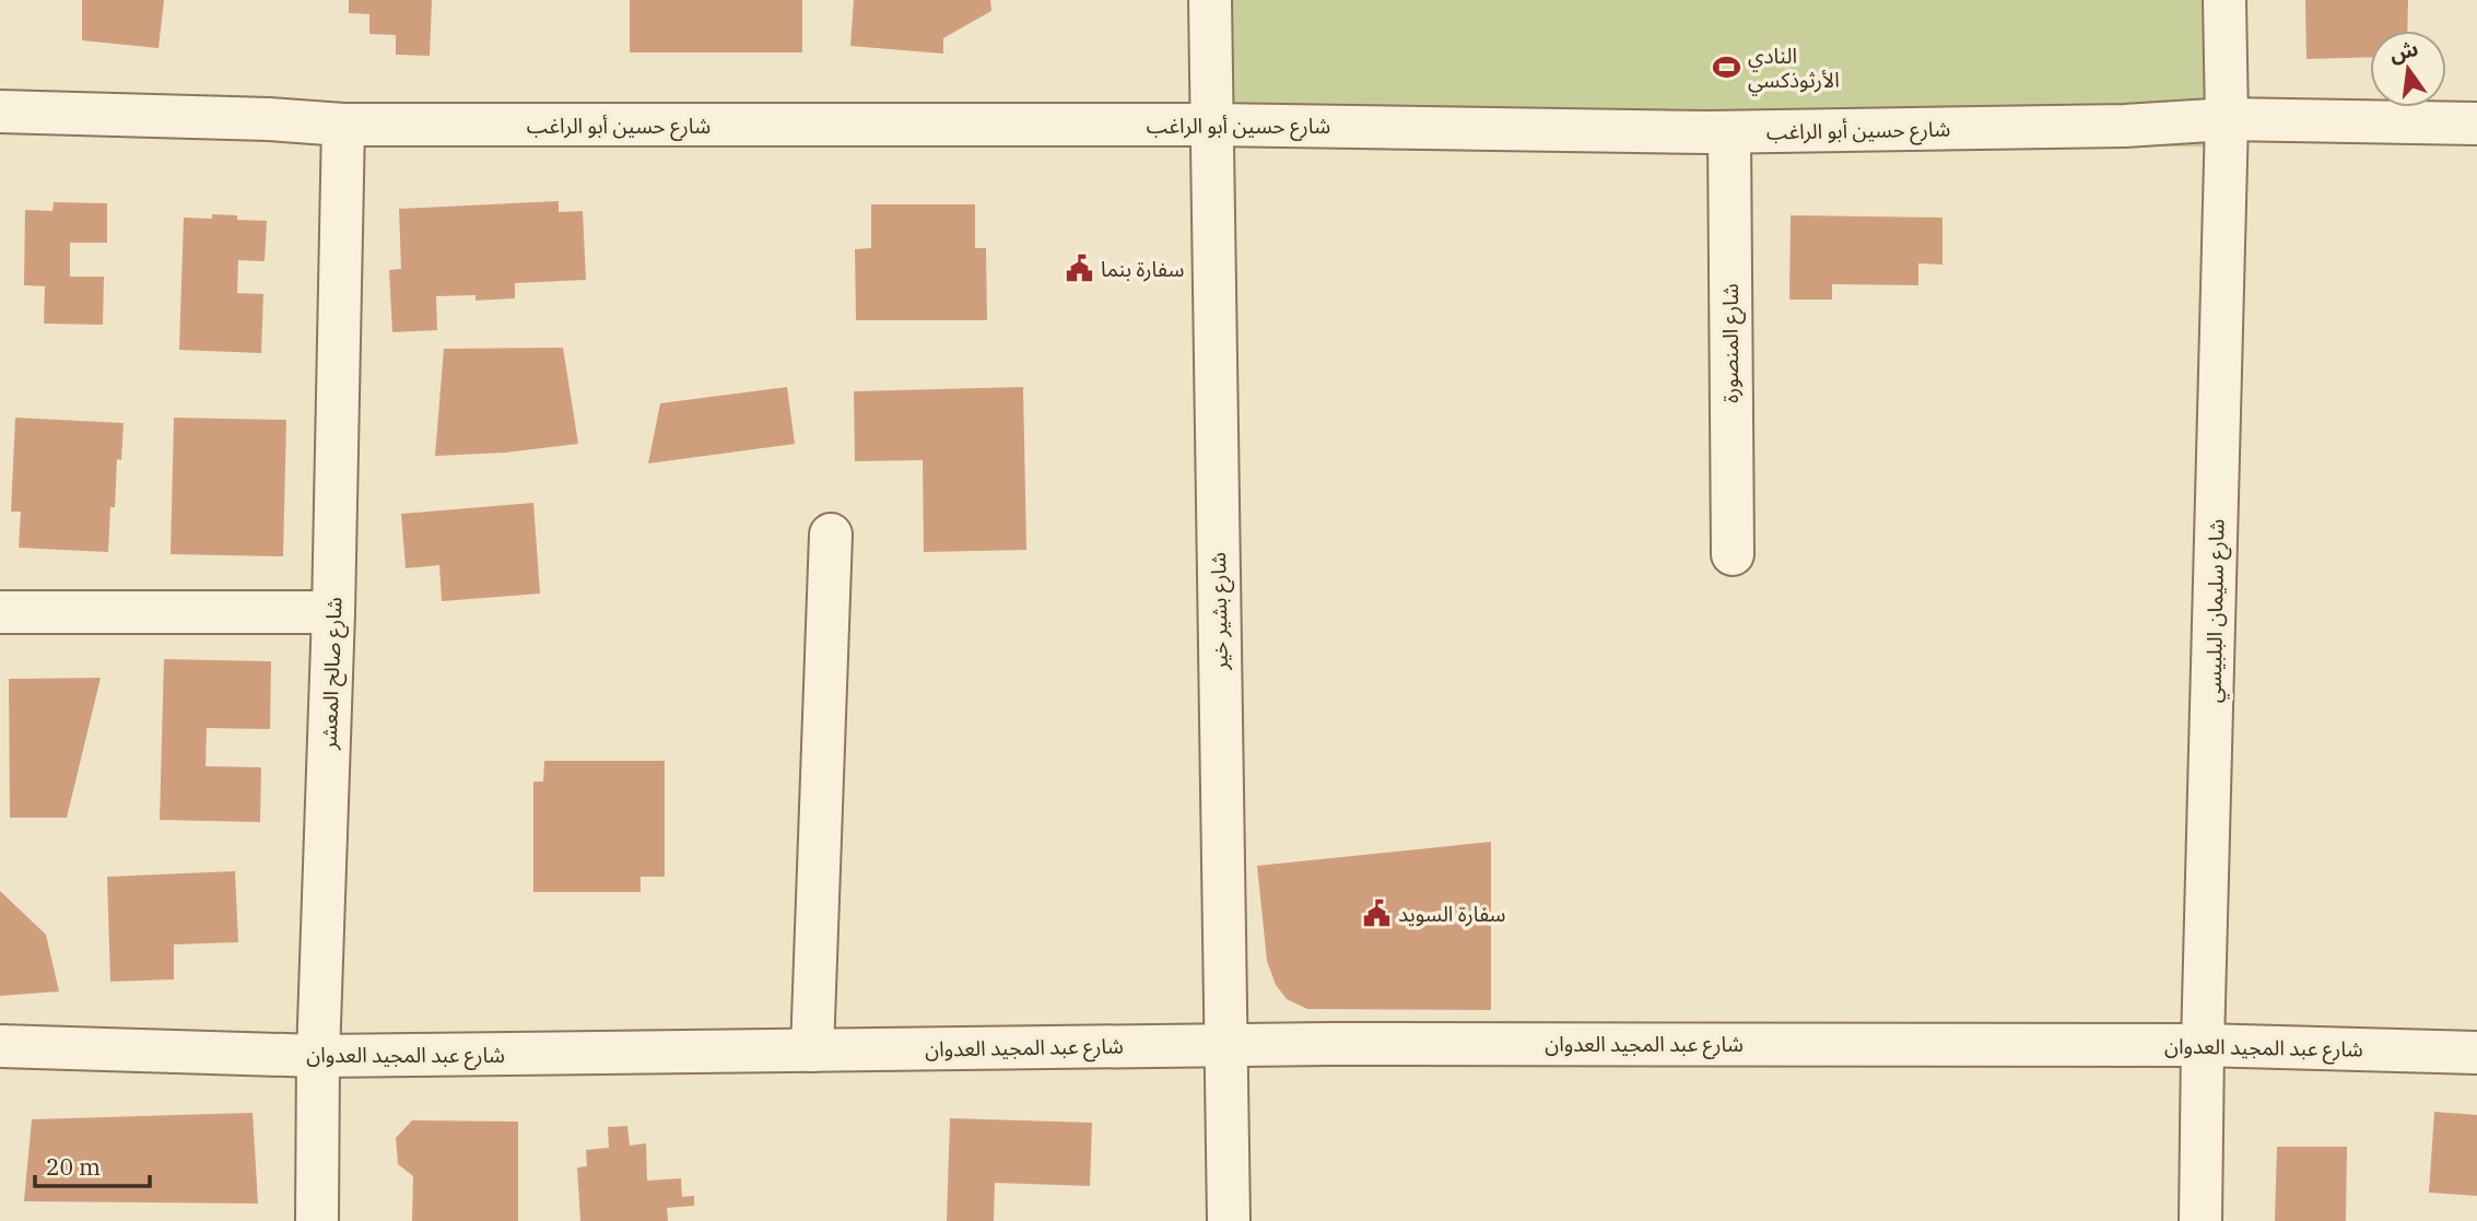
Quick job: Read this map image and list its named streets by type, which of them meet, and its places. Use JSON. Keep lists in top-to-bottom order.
{
  "streets": {
    "street": [
      "شارع حسين أبو الراغب",
      "شارع المنصورة",
      "شارع بشير خير",
      "شارع سليمان البلبيسي",
      "شارع صالح المعشر",
      "شارع عبد المجيد العدوان"
    ]
  },
  "crossings": [
    ["شارع حسين أبو الراغب", "شارع المنصورة"],
    ["شارع حسين أبو الراغب", "شارع بشير خير"],
    ["شارع حسين أبو الراغب", "شارع سليمان البلبيسي"],
    ["شارع حسين أبو الراغب", "شارع صالح المعشر"],
    ["شارع بشير خير", "شارع عبد المجيد العدوان"],
    ["شارع سليمان البلبيسي", "شارع عبد المجيد العدوان"],
    ["شارع صالح المعشر", "شارع عبد المجيد العدوان"]
  ],
  "places": {
    "sports": ["النادي الأرثوذكسي"],
    "public building": ["سفارة بنما", "سفارة السويد"]
  },
  "scale_bar": "20 m",
  "north": "top"
}
